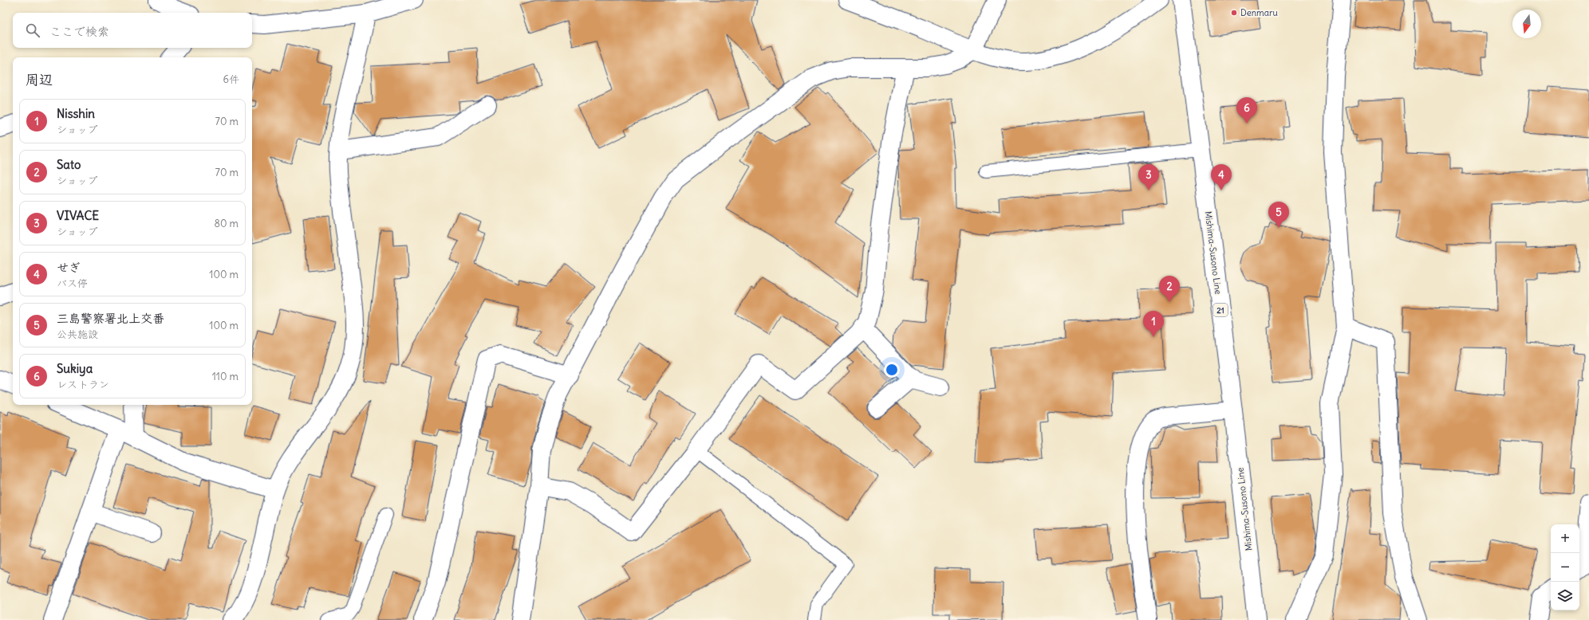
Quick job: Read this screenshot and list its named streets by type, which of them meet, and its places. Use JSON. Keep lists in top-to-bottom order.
{
  "streets": {
    "street": ["Mishima-Susono Line", "21"]
  },
  "places": ["Denmaru"],
  "north": "bottom",
  "page": {
    "search": "ここで検索",
    "heading": ["周辺", "6件"],
    "pins": [
      "6",
      "3",
      "4",
      "5",
      "2",
      "1"
    ],
    "list": [
      {
        "mark": "1",
        "name": "Nisshin",
        "note": "ショップ",
        "value": "70 m"
      },
      {
        "mark": "2",
        "name": "Sato",
        "note": "ショップ",
        "value": "70 m"
      },
      {
        "mark": "3",
        "name": "VIVACE",
        "note": "ショップ",
        "value": "80 m"
      },
      {
        "mark": "4",
        "name": "せぎ",
        "note": "バス停",
        "value": "100 m"
      },
      {
        "mark": "5",
        "name": "三島警察署北上交番",
        "note": "公共施設",
        "value": "100 m"
      },
      {
        "mark": "6",
        "name": "Sukiya",
        "note": "レストラン",
        "value": "110 m"
      }
    ],
    "map_buttons": ["+", "−"]
  }
}
